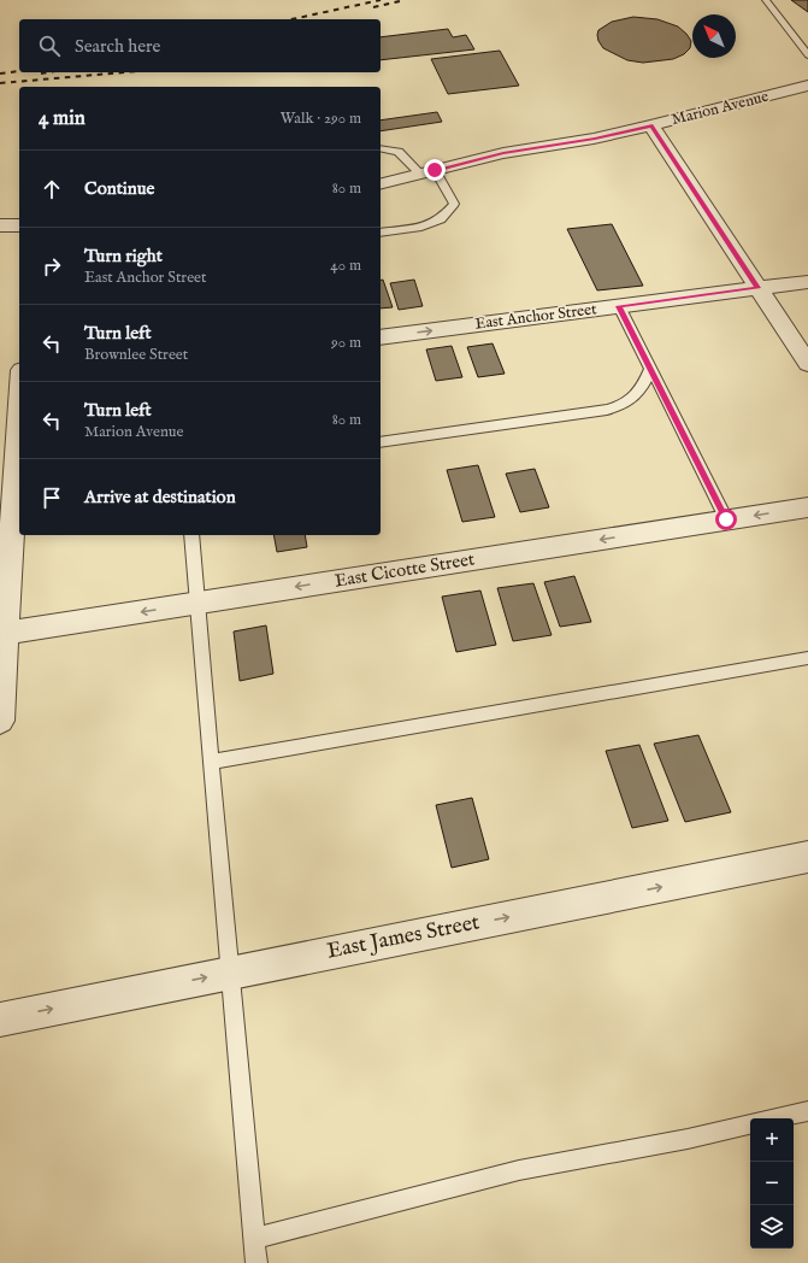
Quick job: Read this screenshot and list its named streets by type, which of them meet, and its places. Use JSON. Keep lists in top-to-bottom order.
{
  "streets": {
    "street": [
      "Marion Avenue",
      "East Anchor Street",
      "East Cicotte Street",
      "East James Street"
    ]
  },
  "one_way": ["East Anchor Street", "East Cicotte Street", "East James Street"],
  "north": "top left",
  "page": {
    "search": "Search here",
    "heading": ["4 min", "Walk · 290 m"],
    "list": [
      ["Continue", "80 m"],
      ["Turn right", "East Anchor Street", "40 m"],
      ["Turn left", "Brownlee Street", "90 m"],
      ["Turn left", "Marion Avenue", "80 m"],
      "Arrive at destination"
    ],
    "map_buttons": ["+", "−"]
  }
}
